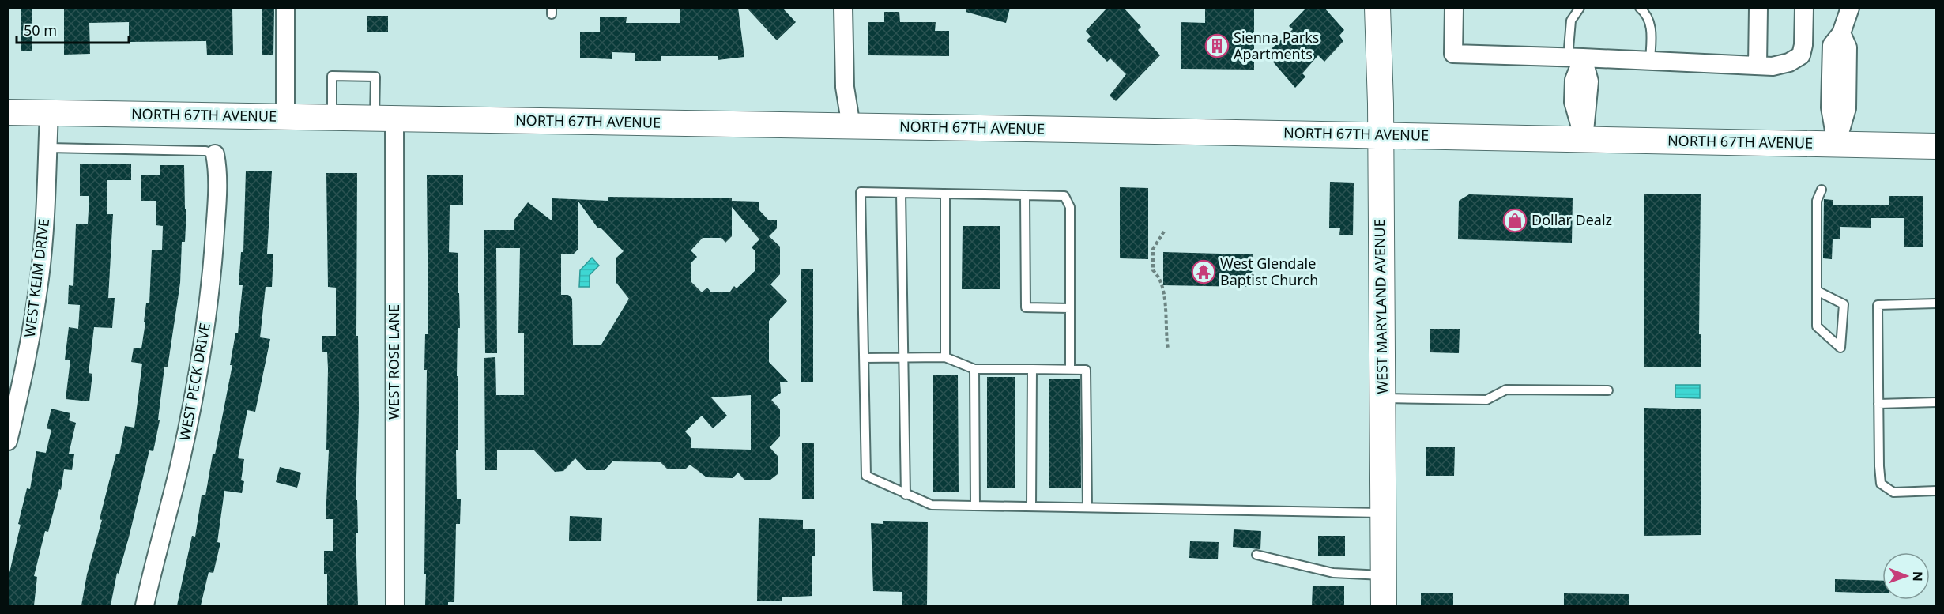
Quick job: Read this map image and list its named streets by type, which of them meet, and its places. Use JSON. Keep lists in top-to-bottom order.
{
  "streets": {
    "main road": ["NORTH 67TH AVENUE", "WEST MARYLAND AVENUE"],
    "street": ["WEST KEIM DRIVE", "WEST ROSE LANE", "WEST PECK DRIVE"]
  },
  "crossings": [
    ["NORTH 67TH AVENUE", "WEST KEIM DRIVE"],
    ["NORTH 67TH AVENUE", "WEST MARYLAND AVENUE"],
    ["NORTH 67TH AVENUE", "WEST ROSE LANE"]
  ],
  "places": {
    "building": ["Sienna Parks Apartments"],
    "shop": ["Dollar Dealz"],
    "temple": ["West Glendale Baptist Church"]
  },
  "scale_bar": "50 m",
  "north": "right"
}
